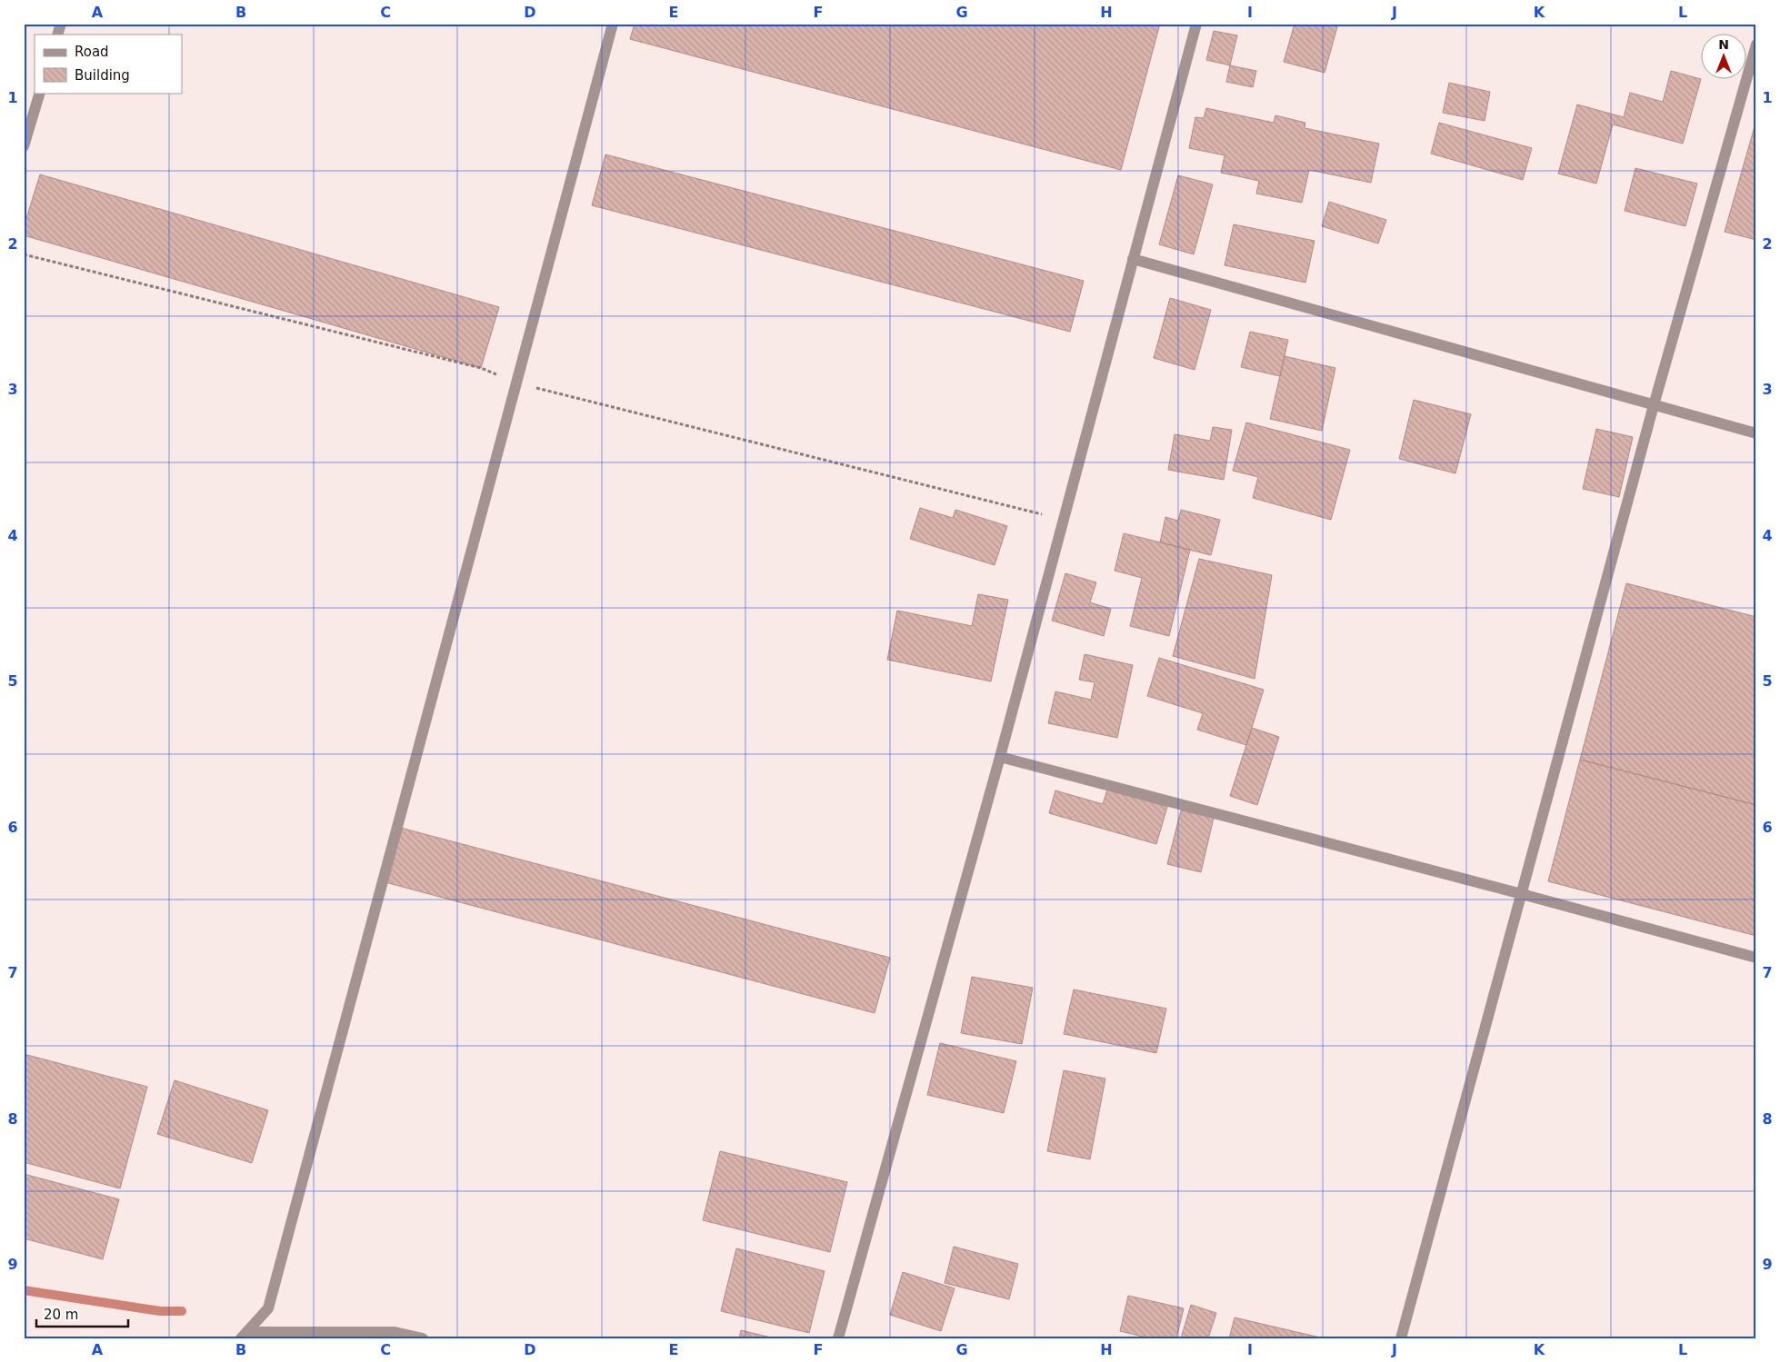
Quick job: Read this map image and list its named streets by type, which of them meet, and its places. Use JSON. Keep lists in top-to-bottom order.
{
  "legend": ["Road", "Building"],
  "scale_bar": "20 m",
  "north": "top",
  "grid": {
    "columns": [
      "A",
      "B",
      "C",
      "D",
      "E",
      "F",
      "G",
      "H",
      "I",
      "J",
      "K",
      "L"
    ],
    "rows": [
      "1",
      "2",
      "3",
      "4",
      "5",
      "6",
      "7",
      "8",
      "9"
    ]
  }
}
